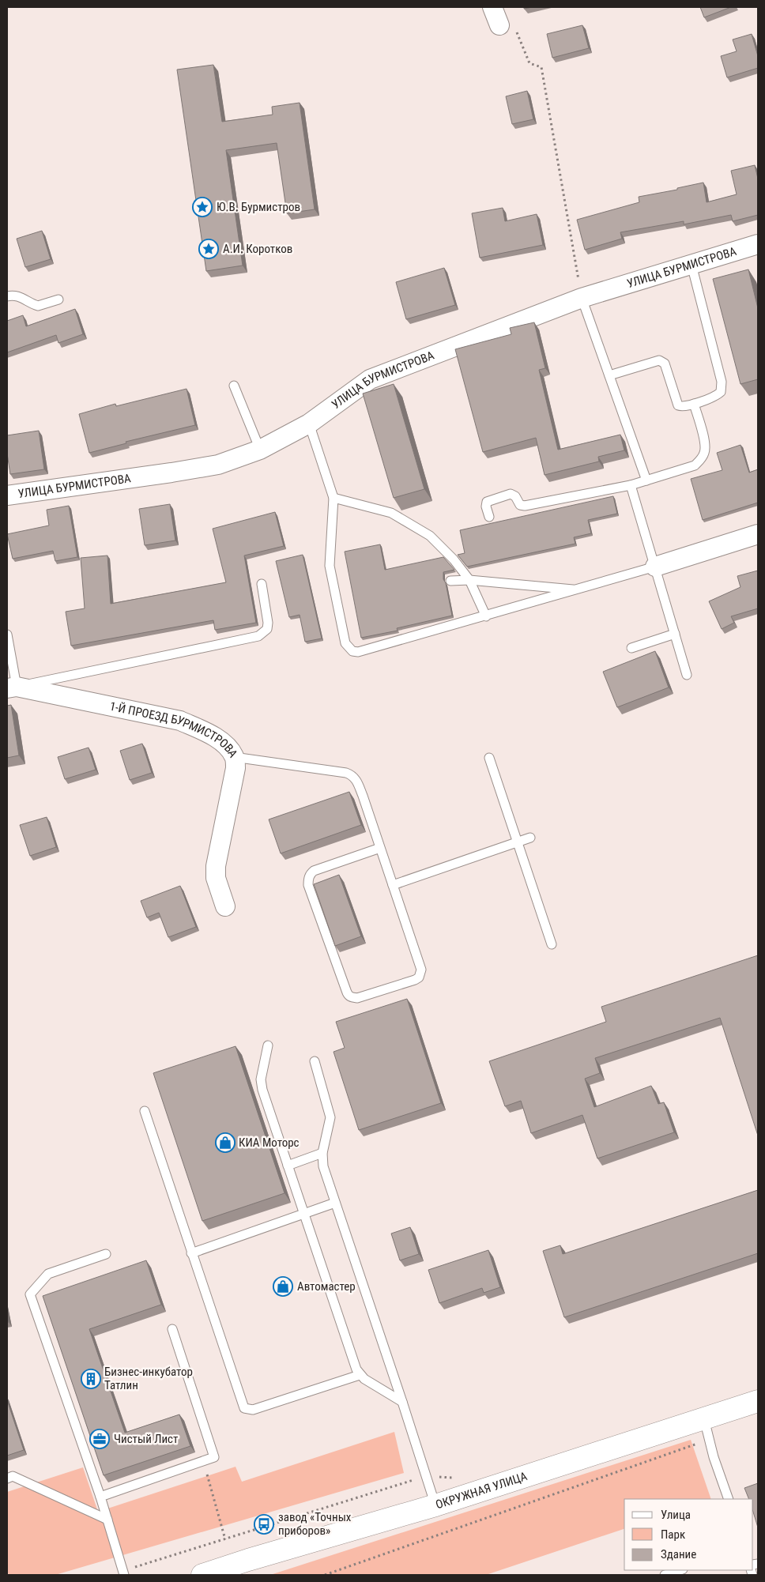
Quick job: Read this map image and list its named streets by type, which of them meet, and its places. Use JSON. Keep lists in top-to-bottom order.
{
  "streets": {
    "main road": ["ОКРУЖНАЯ УЛИЦА"],
    "street": ["УЛИЦА БУРМИСТРОВА", "1-Й ПРОЕЗД БУРМИСТРОВА"]
  },
  "places": {
    "place": ["Ю.В. Бурмистров", "А.И. Коротков"],
    "shop": ["КИА Моторс", "Автомастер"],
    "building": ["Бизнес-инкубатор Татлин"],
    "office": ["Чистый Лист"],
    "bus stop": ["завод «Точных приборов»"]
  },
  "legend": ["Улица", "Парк", "Здание"]
}
